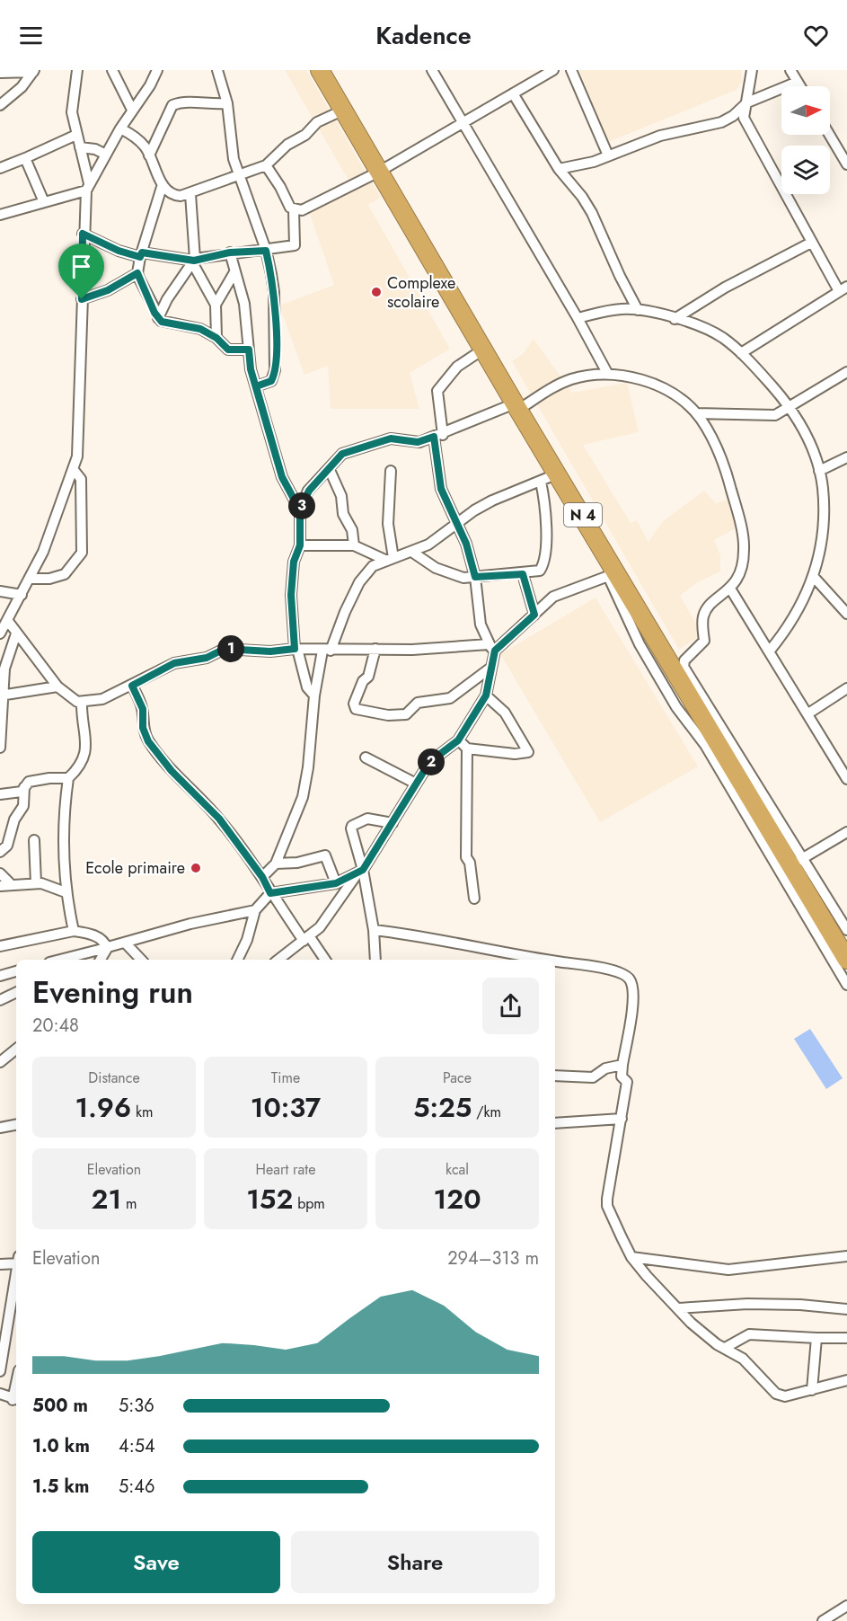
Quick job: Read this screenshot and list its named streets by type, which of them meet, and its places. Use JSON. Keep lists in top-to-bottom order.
{
  "streets": {
    "highway": ["N 4"]
  },
  "places": ["Complexe scolaire", "Ecole primaire"],
  "north": "right",
  "page": {
    "header": "Kadence",
    "pins": ["3", "1", "2"],
    "heading": ["Evening run", "20:48"],
    "stats": [
      ["Distance", "1.96 km"],
      ["Time", "10:37"],
      ["Pace", "5:25 /km"],
      ["Elevation", "21 m"],
      ["Heart rate", "152 bpm"],
      ["kcal", "120"]
    ],
    "chart": ["Elevation", "294–313 m"],
    "list": [
      {
        "name": "500 m",
        "note": "5:36"
      },
      {
        "name": "1.0 km",
        "note": "4:54"
      },
      {
        "name": "1.5 km",
        "note": "5:46"
      }
    ],
    "buttons": ["Save", "Share"]
  }
}
